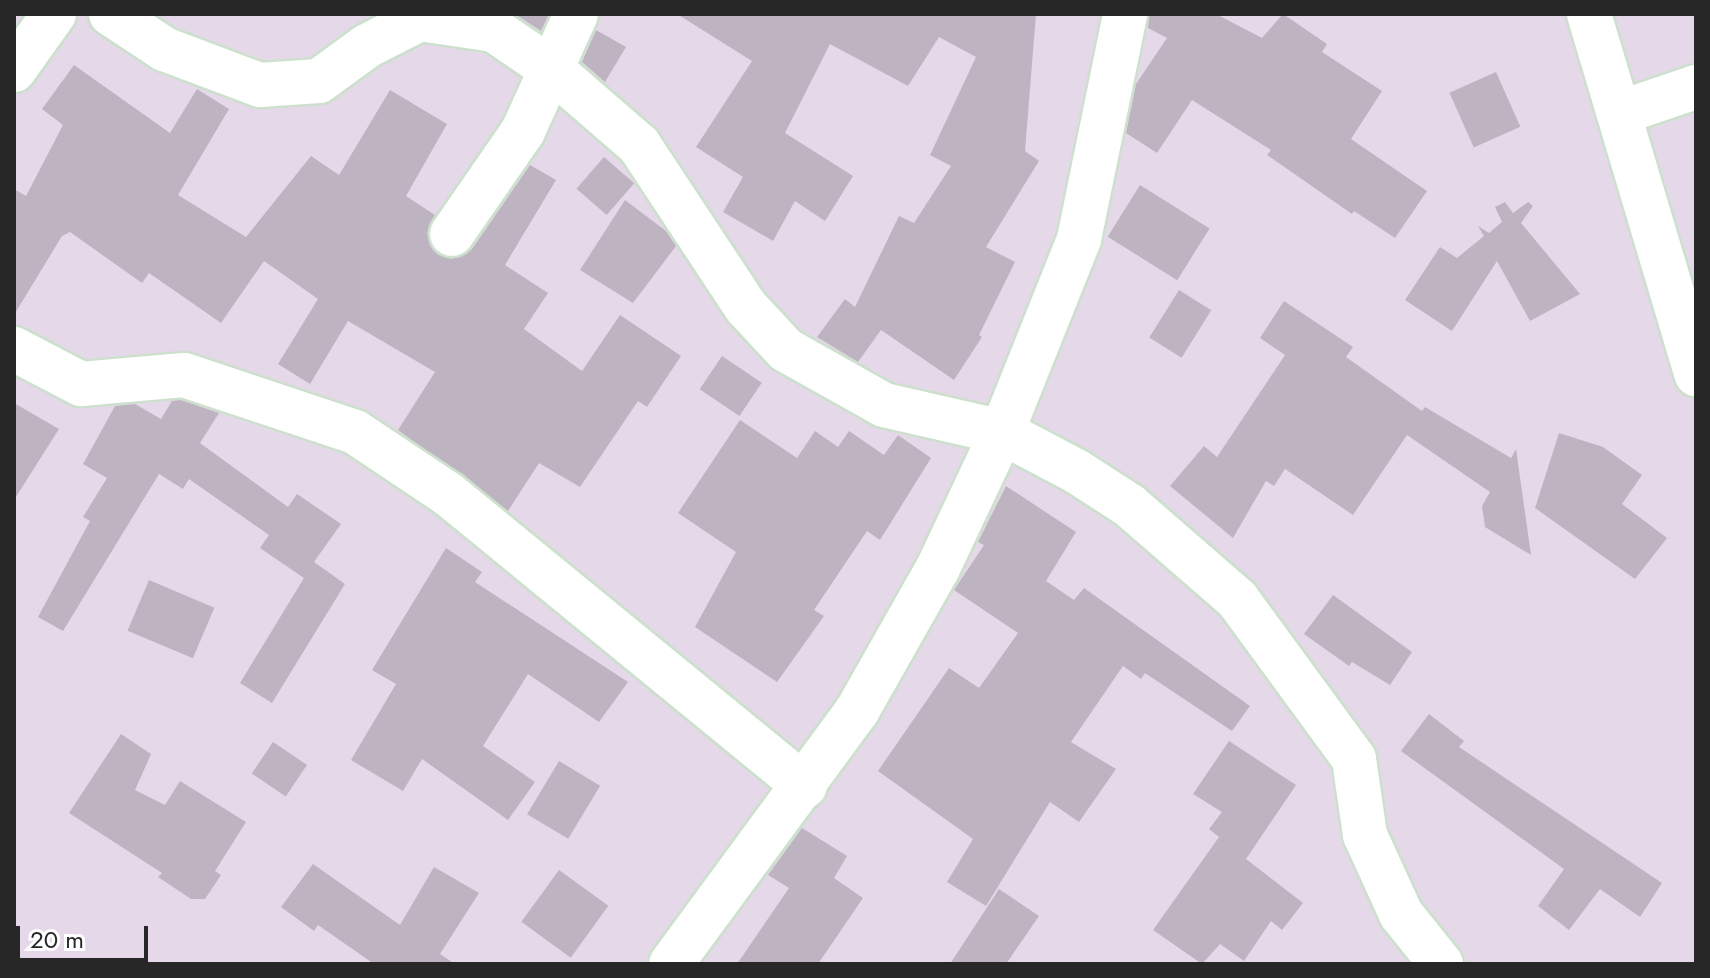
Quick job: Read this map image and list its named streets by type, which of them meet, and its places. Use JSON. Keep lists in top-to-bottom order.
{
  "scale_bar": "20 m"
}
